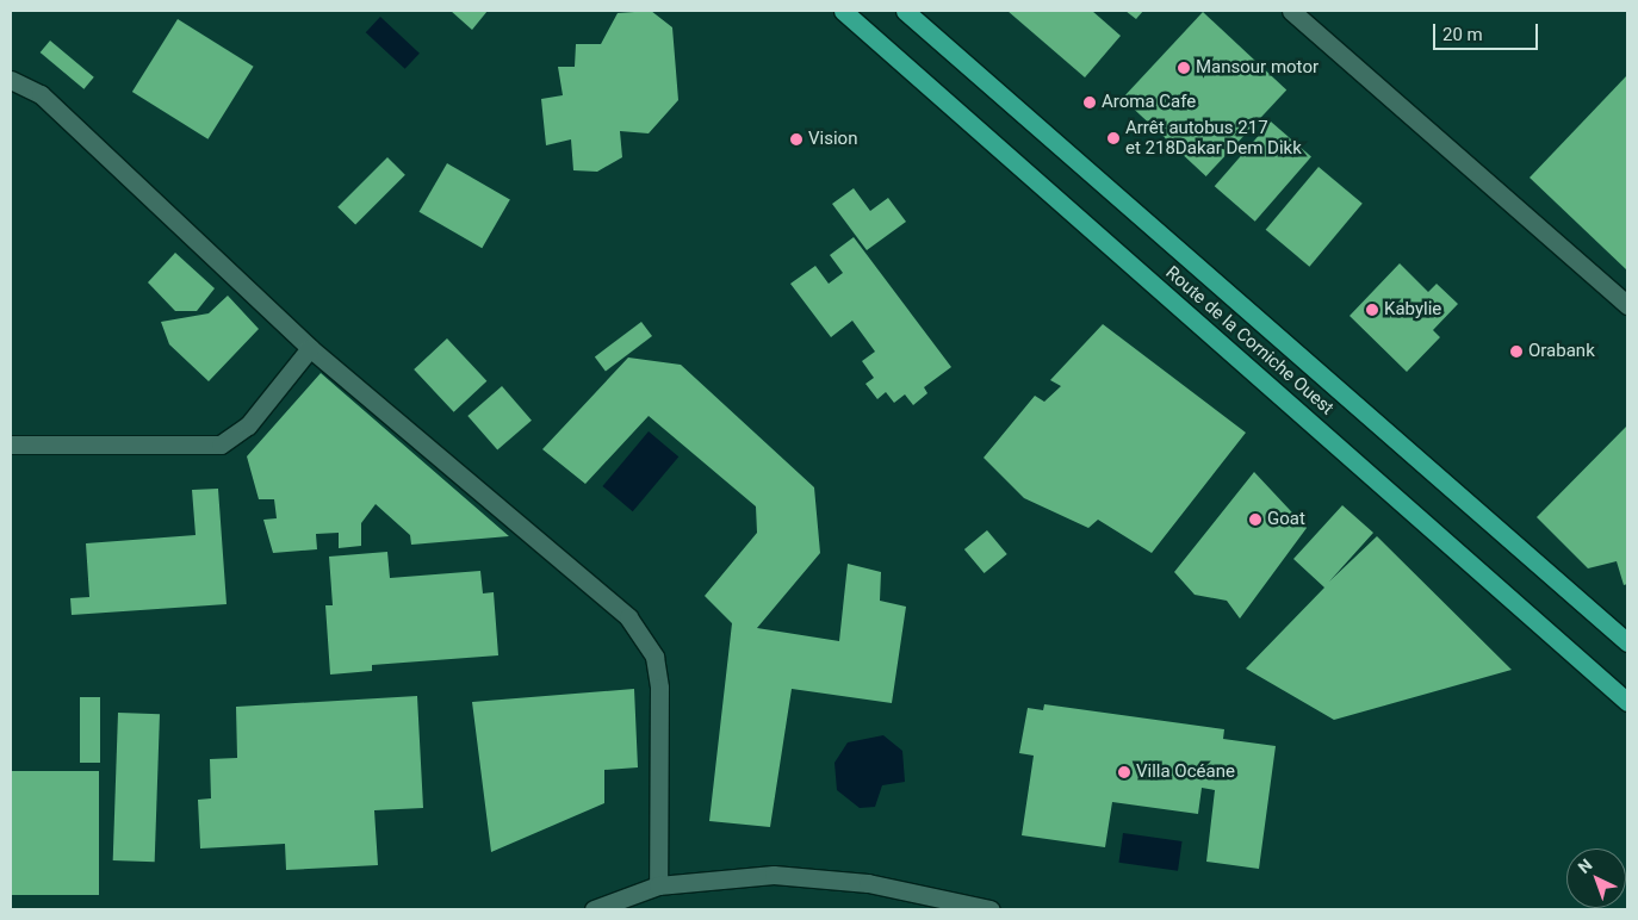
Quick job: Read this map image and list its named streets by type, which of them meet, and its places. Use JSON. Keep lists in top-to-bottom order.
{
  "streets": {
    "highway": ["Route de la Corniche Ouest"]
  },
  "places": [
    "Mansour motor",
    "Aroma Cafe",
    "Arrêt autobus 217 et 218Dakar Dem Dikk",
    "Vision",
    "Kabylie",
    "Orabank",
    "Goat",
    "Villa Océane"
  ],
  "scale_bar": "20 m",
  "north": "top left"
}
